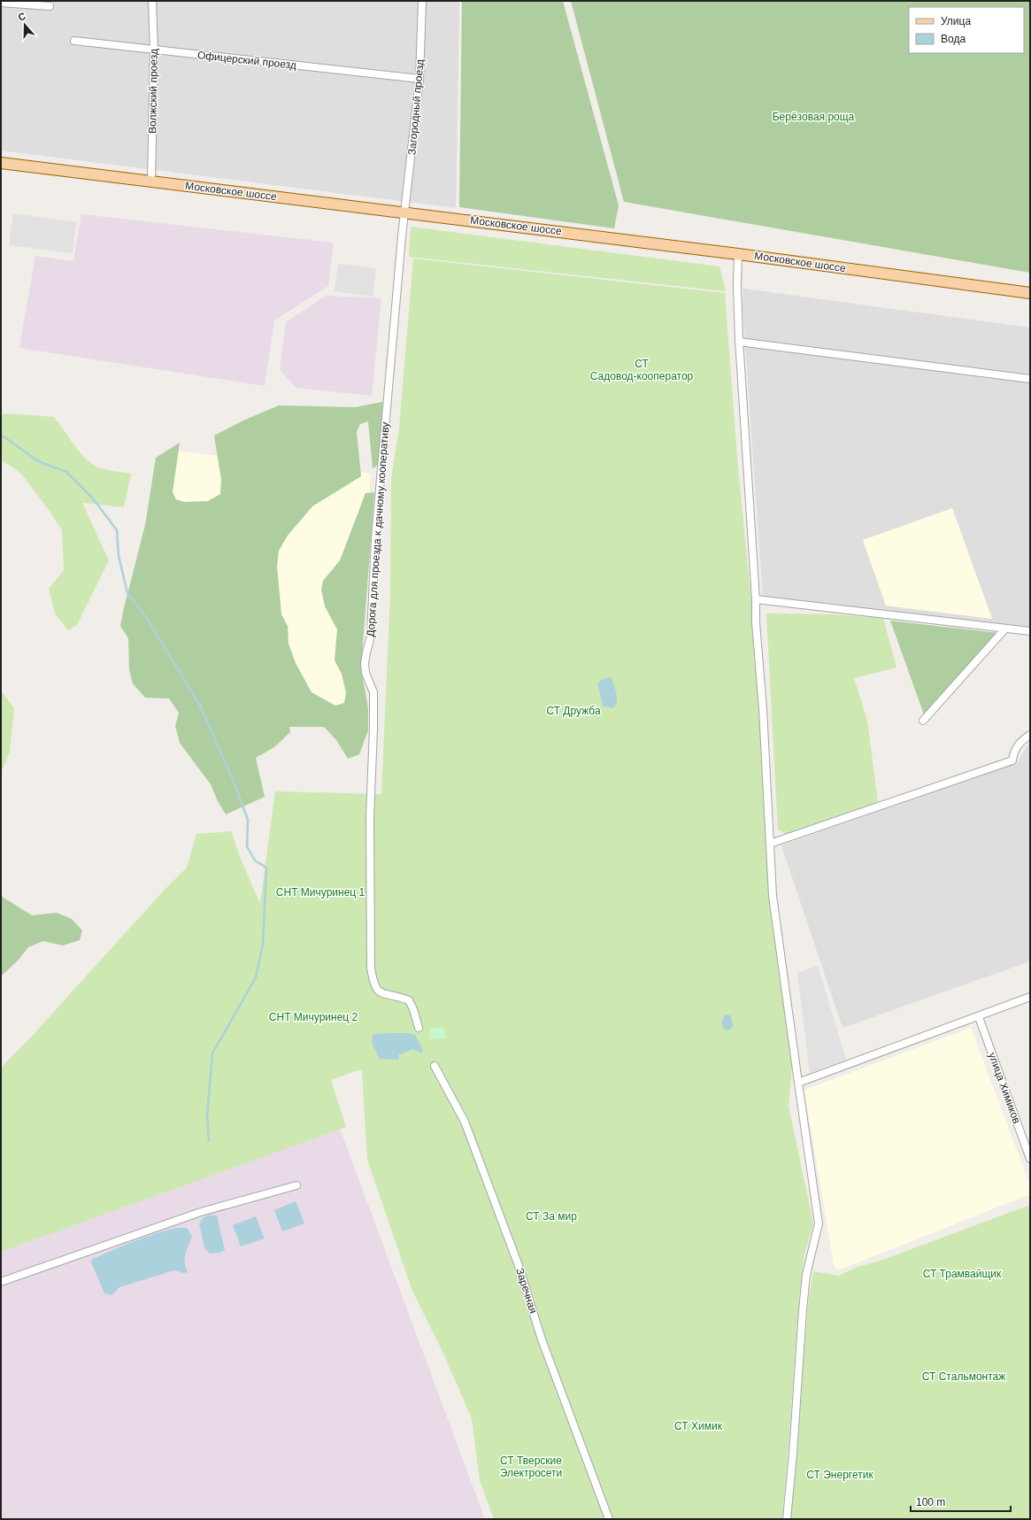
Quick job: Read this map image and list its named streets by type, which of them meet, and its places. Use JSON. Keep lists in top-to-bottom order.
{
  "streets": {
    "main road": ["Московское шоссе"],
    "street": [
      "Офицерский проезд",
      "Волжский проезд",
      "Загородный проезд",
      "Дорога для проезда к дачному кооперативу",
      "улица Химиков",
      "Заречная"
    ]
  },
  "crossings": [
    ["Офицерский проезд", "Волжский проезд"],
    ["Офицерский проезд", "Загородный проезд"],
    ["Волжский проезд", "Московское шоссе"],
    ["Загородный проезд", "Московское шоссе"],
    ["Загородный проезд", "Дорога для проезда к дачному кооперативу"],
    ["Московское шоссе", "Дорога для проезда к дачному кооперативу"]
  ],
  "parks": [
    "Берёзовая роща",
    "СТ Садовод-кооператор",
    "СТ Дружба",
    "СНТ Мичуринец 1",
    "СНТ Мичуринец 2",
    "СТ За мир",
    "СТ Трамвайщик",
    "СТ Стальмонтаж",
    "СТ Химик",
    "СТ Тверские Электросети",
    "СТ Энергетик"
  ],
  "legend": ["Улица", "Вода"],
  "scale_bar": "100 m",
  "north": "top"
}
